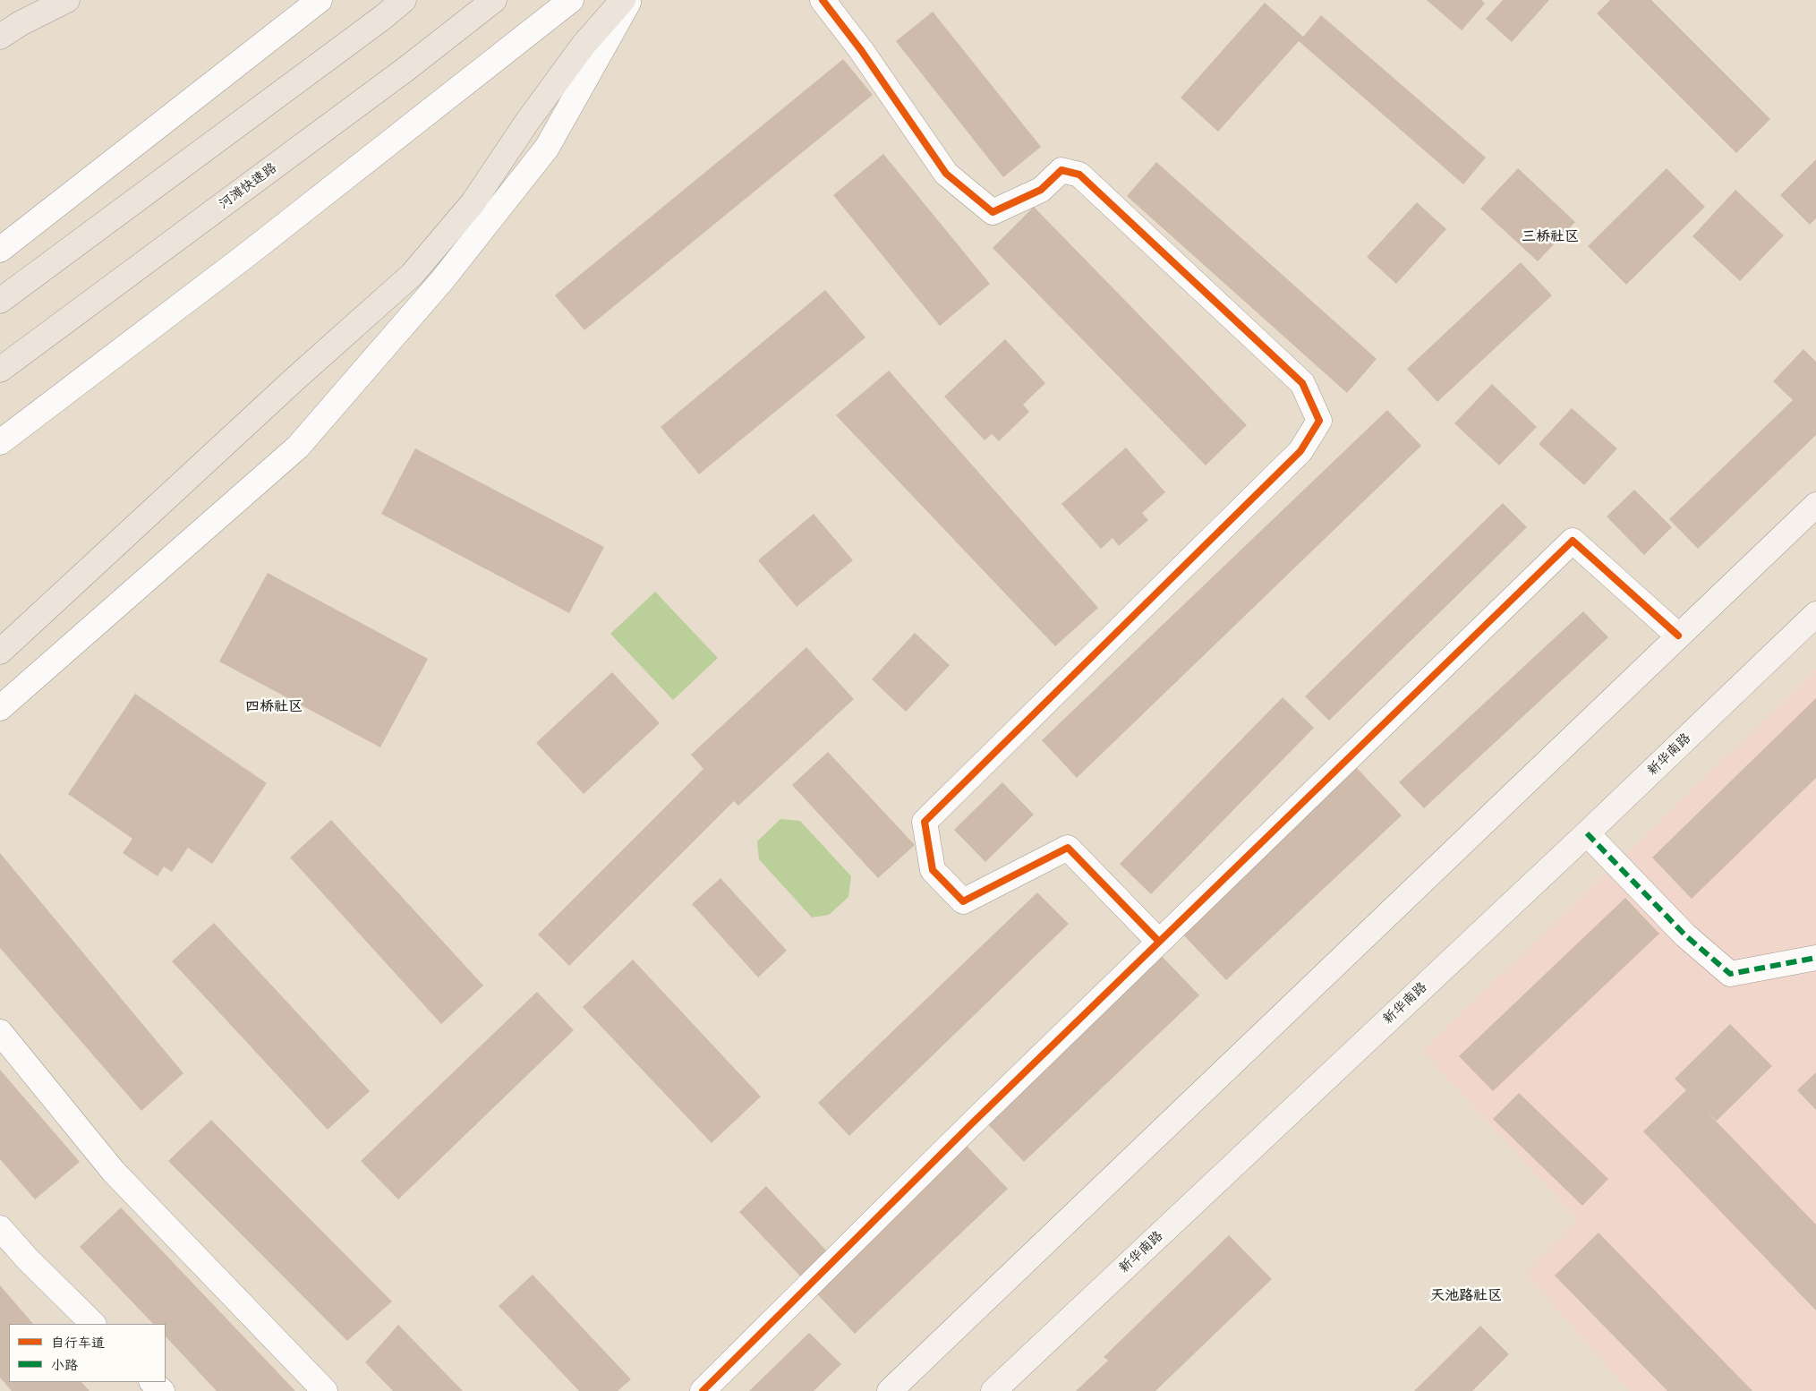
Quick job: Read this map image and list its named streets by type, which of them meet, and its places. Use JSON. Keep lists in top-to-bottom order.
{
  "streets": {
    "highway": ["河滩快速路"],
    "main road": ["新华南路"]
  },
  "districts": ["三桥社区", "四桥社区", "天池路社区"],
  "legend": ["自行车道", "小路"]
}
